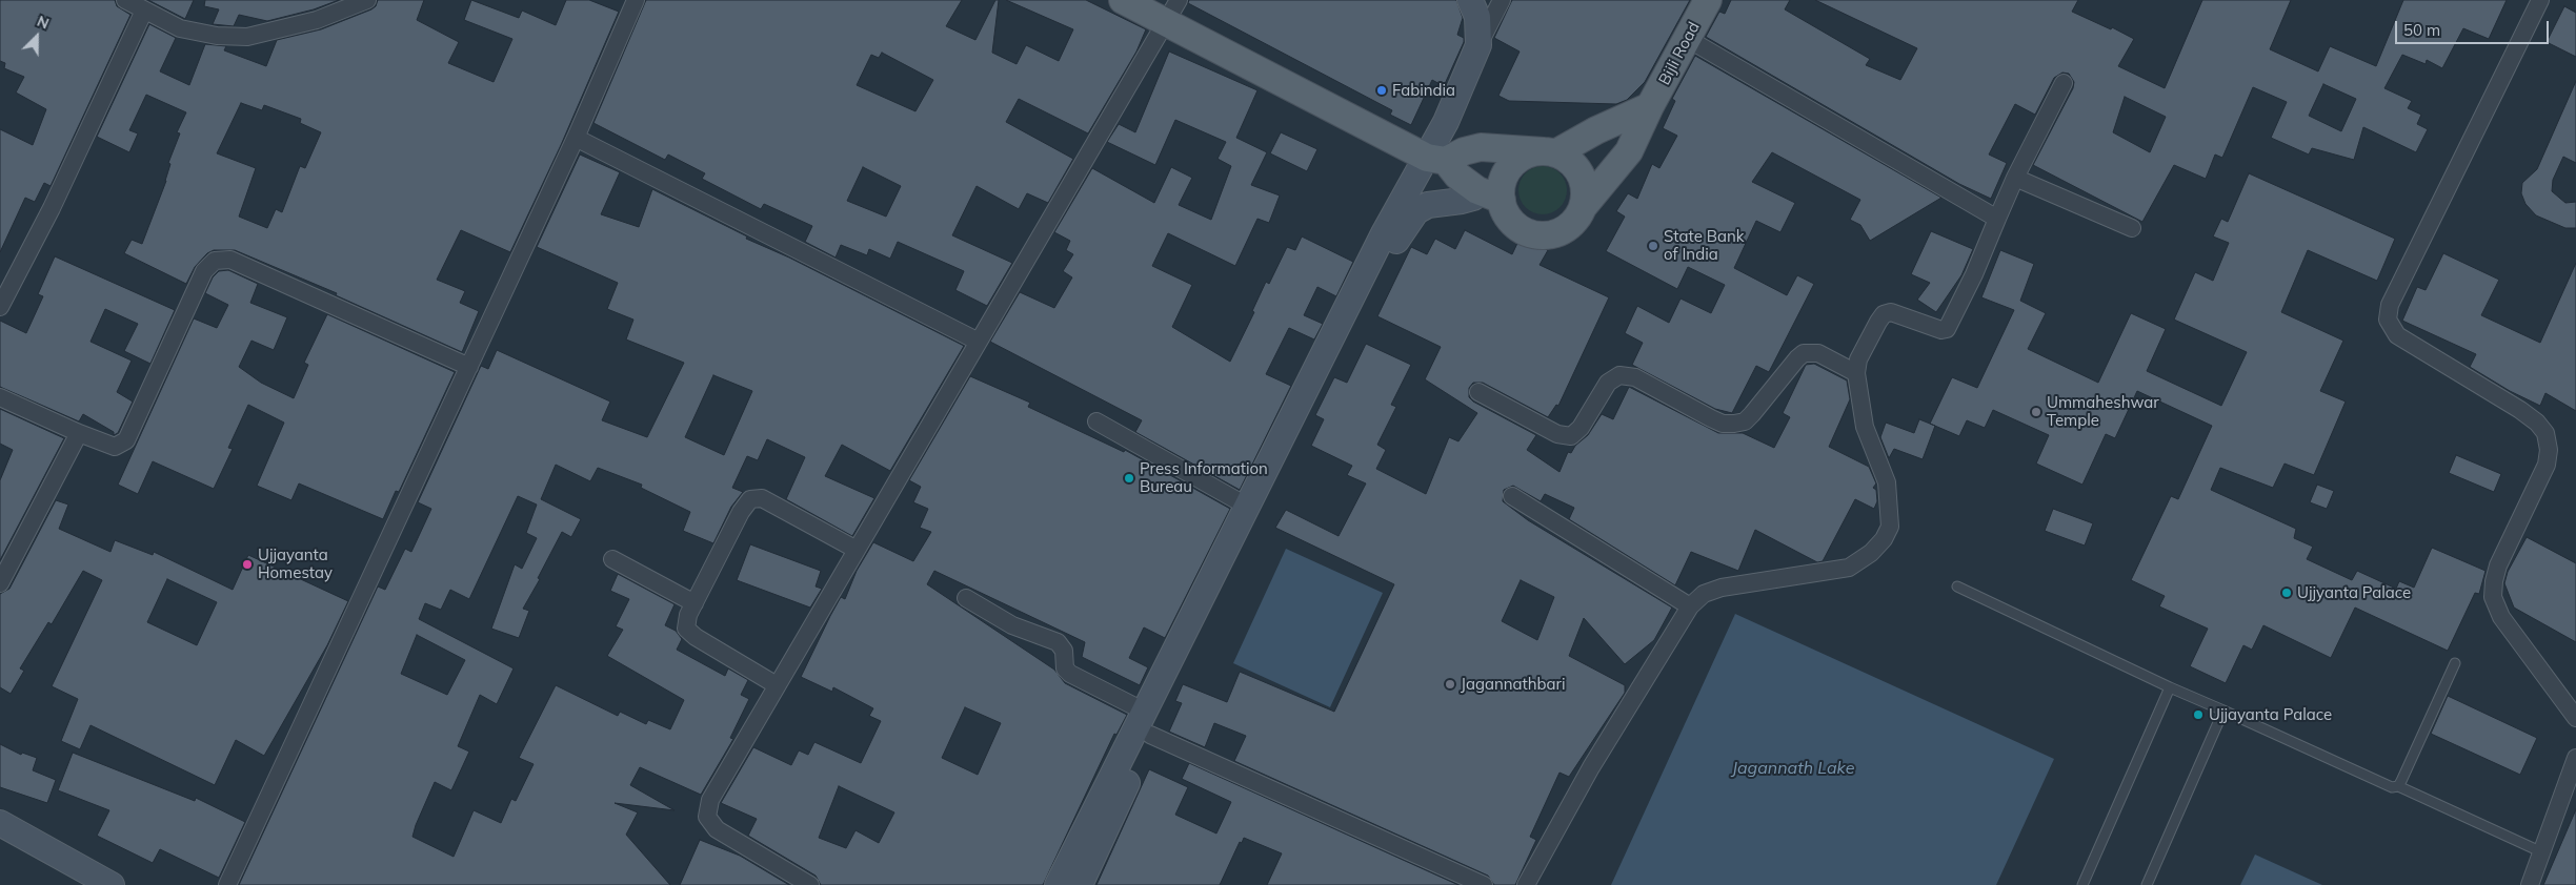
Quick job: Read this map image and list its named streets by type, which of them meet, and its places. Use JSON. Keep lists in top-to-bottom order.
{
  "streets": {
    "main road": ["Bijli Road"]
  },
  "water": ["Jagannath Lake"],
  "places": [
    "Fabindia",
    "State Bank of India",
    "Ummaheshwar Temple",
    "Press Information Bureau",
    "Ujjayanta Homestay",
    "Ujjyanta Palace",
    "Jagannathbari",
    "Ujjayanta Palace"
  ],
  "scale_bar": "50 m",
  "north": "top right"
}
